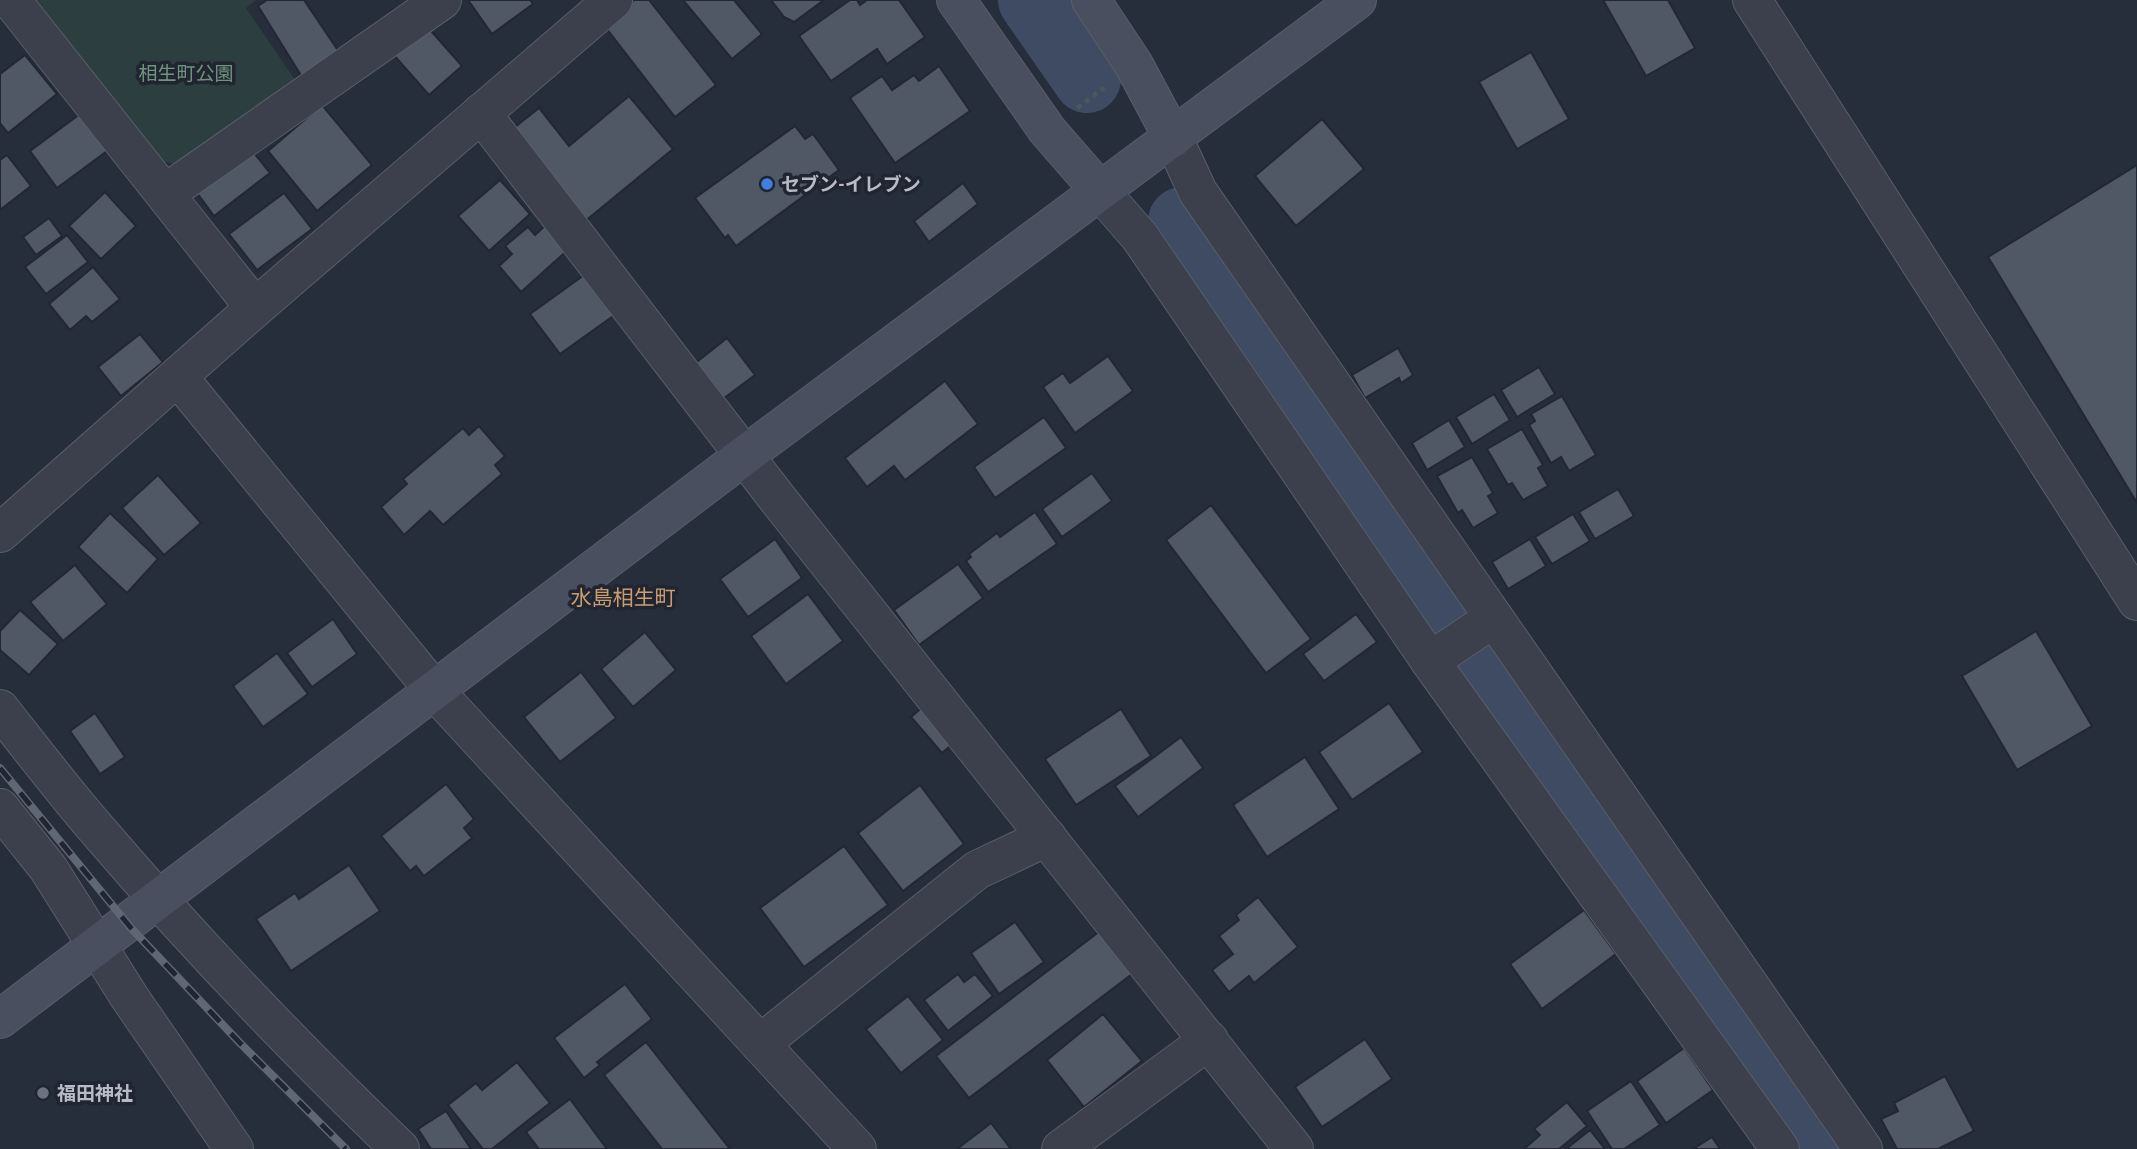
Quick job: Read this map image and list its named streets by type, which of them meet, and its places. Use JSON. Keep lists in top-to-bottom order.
{
  "districts": ["水島相生町"],
  "parks": ["相生町公園"],
  "places": ["セブン-イレブン", "福田神社"]
}
